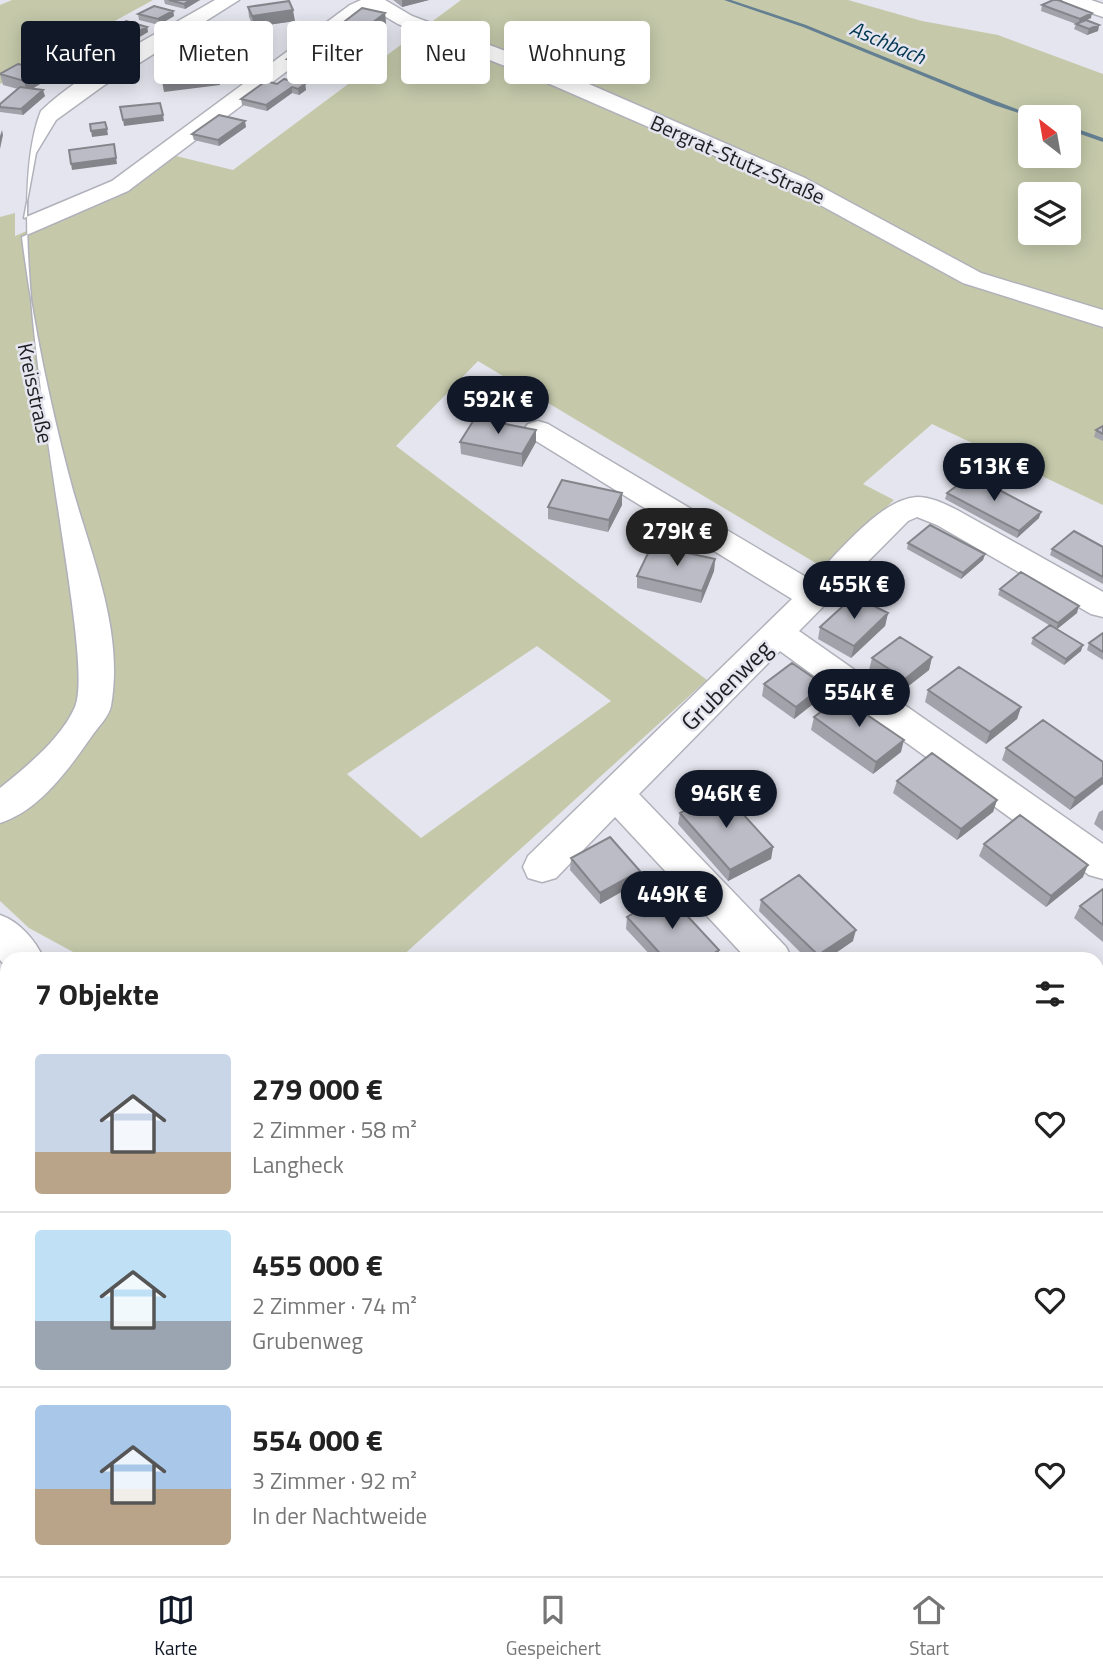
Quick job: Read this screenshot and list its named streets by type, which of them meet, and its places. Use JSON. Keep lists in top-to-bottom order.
{
  "streets": {
    "street": ["Bergrat-Stutz-Straße", "Kreisstraße", "Grubenweg"]
  },
  "water": ["Aschbach"],
  "north": "top left",
  "page": {
    "chip": [
      "Kaufen",
      "Mieten",
      "Filter",
      "Neu",
      "Wohnung"
    ],
    "price": [
      "592K €",
      "513K €",
      "279K €",
      "455K €",
      "554K €",
      "946K €",
      "449K €"
    ],
    "heading": "7 Objekte",
    "list": [
      {
        "name": "279 000 €",
        "note": "2 Zimmer · 58 m² · Langheck"
      },
      {
        "name": "455 000 €",
        "note": "2 Zimmer · 74 m² · Grubenweg"
      },
      {
        "name": "554 000 €",
        "note": "3 Zimmer · 92 m² · In der Nachtweide"
      }
    ],
    "tabs": ["Karte", "Gespeichert", "Start"]
  }
}
